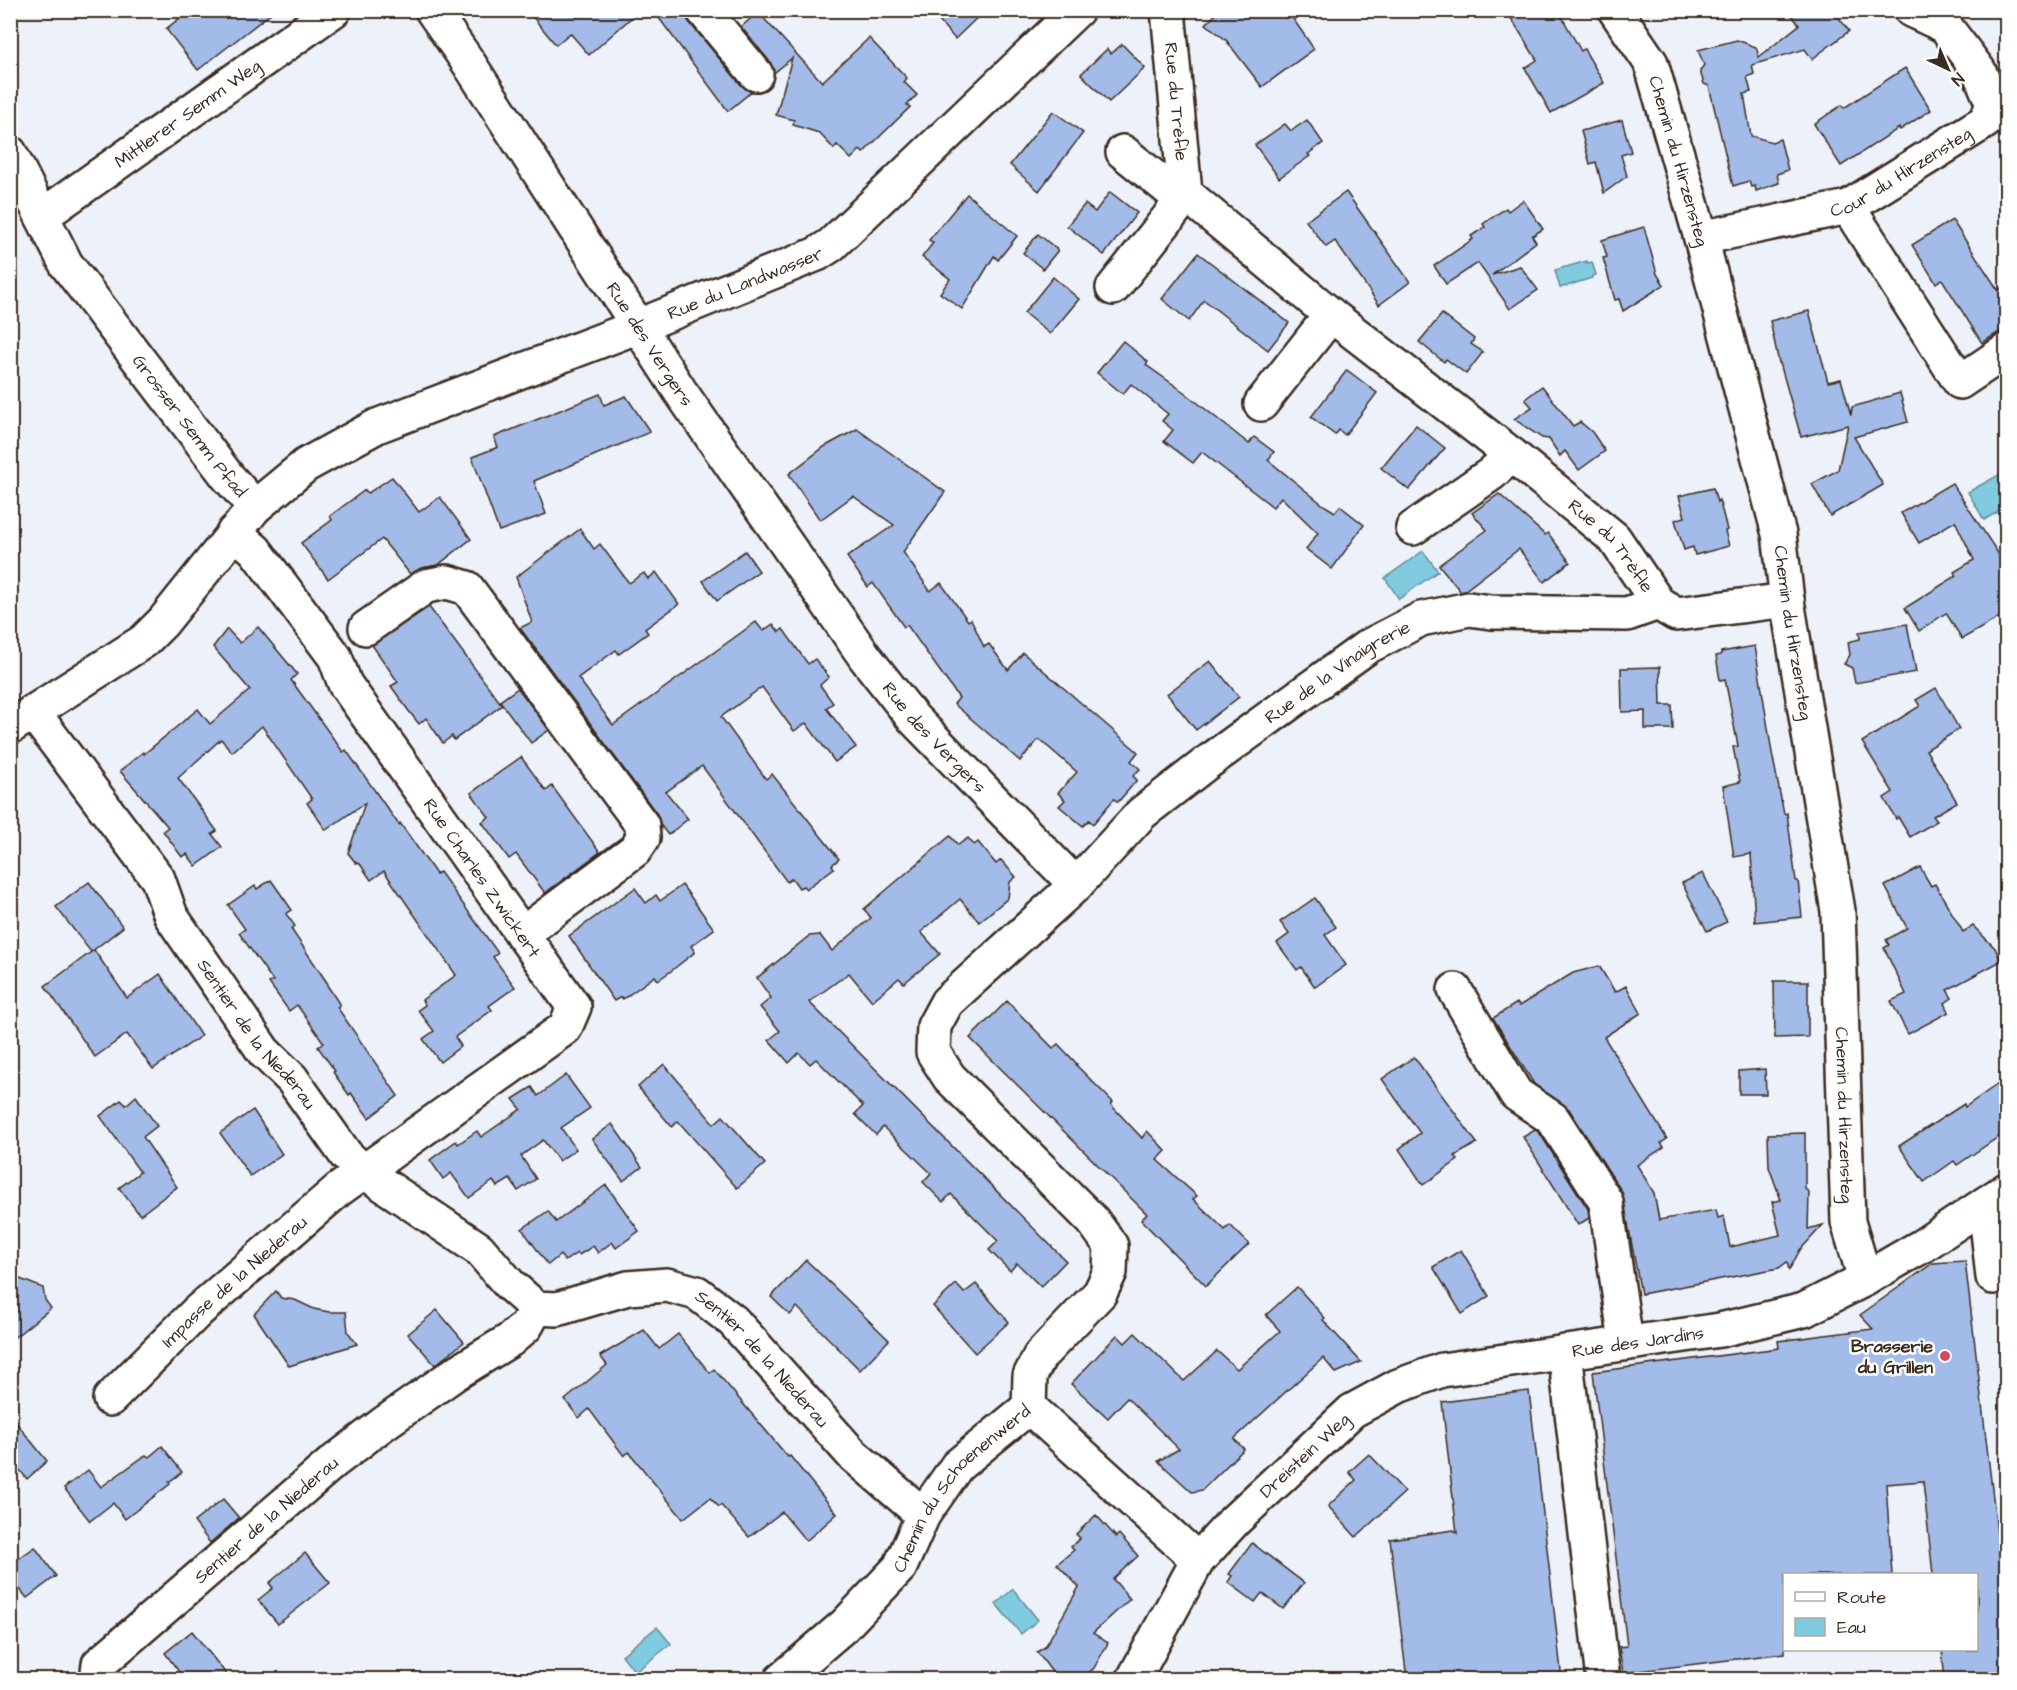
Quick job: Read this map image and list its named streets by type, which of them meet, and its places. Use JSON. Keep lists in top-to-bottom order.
{
  "streets": {
    "street": [
      "Rue du Trèfle",
      "Mittlerer Semm Weg",
      "Chemin du Hirzensteg",
      "Cour du Hirzensteg",
      "Rue du Landwasser",
      "Rue des Vergers",
      "Grosser Semm Pfad",
      "Rue de la Vinaigrerie",
      "Rue Charles Zwickert",
      "Sentier de la Niederau",
      "Impasse de la Niederau",
      "Rue des Jardins",
      "Dreistein Weg",
      "Chemin du Schoenenwerd"
    ]
  },
  "crossings": [
    ["Rue du Trèfle", "Chemin du Hirzensteg"],
    ["Rue du Trèfle", "Rue de la Vinaigrerie"],
    ["Mittlerer Semm Weg", "Grosser Semm Pfad"],
    ["Chemin du Hirzensteg", "Cour du Hirzensteg"],
    ["Chemin du Hirzensteg", "Rue des Jardins"],
    ["Rue du Landwasser", "Rue des Vergers"],
    ["Rue du Landwasser", "Grosser Semm Pfad"],
    ["Rue des Vergers", "Rue de la Vinaigrerie"],
    ["Grosser Semm Pfad", "Rue Charles Zwickert"],
    ["Grosser Semm Pfad", "Sentier de la Niederau"],
    ["Rue Charles Zwickert", "Sentier de la Niederau"],
    ["Rue Charles Zwickert", "Impasse de la Niederau"],
    ["Sentier de la Niederau", "Impasse de la Niederau"],
    ["Sentier de la Niederau", "Chemin du Schoenenwerd"],
    ["Rue des Jardins", "Dreistein Weg"],
    ["Dreistein Weg", "Chemin du Schoenenwerd"]
  ],
  "places": ["Brasserie du Grillen"],
  "legend": ["Route", "Eau"],
  "north": "bottom right"
}
